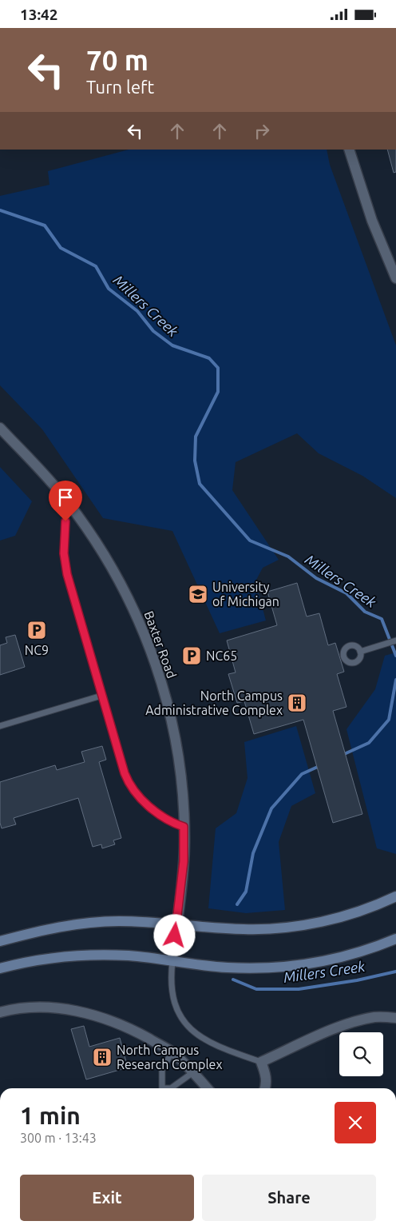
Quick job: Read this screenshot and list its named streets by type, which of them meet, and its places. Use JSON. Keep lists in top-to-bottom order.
{
  "streets": {
    "street": ["Baxter Road"]
  },
  "water": ["Millers Creek"],
  "places": {
    "school or university": ["University of Michigan"],
    "parking": ["NC9", "NC65"],
    "building": ["North Campus Administrative Complex", "North Campus Research Complex"]
  },
  "page": {
    "status": "13:42",
    "turn": ["70 m", "Turn left"],
    "heading": ["1 min", "300 m · 13:43"],
    "buttons": ["Exit", "Share"]
  }
}
